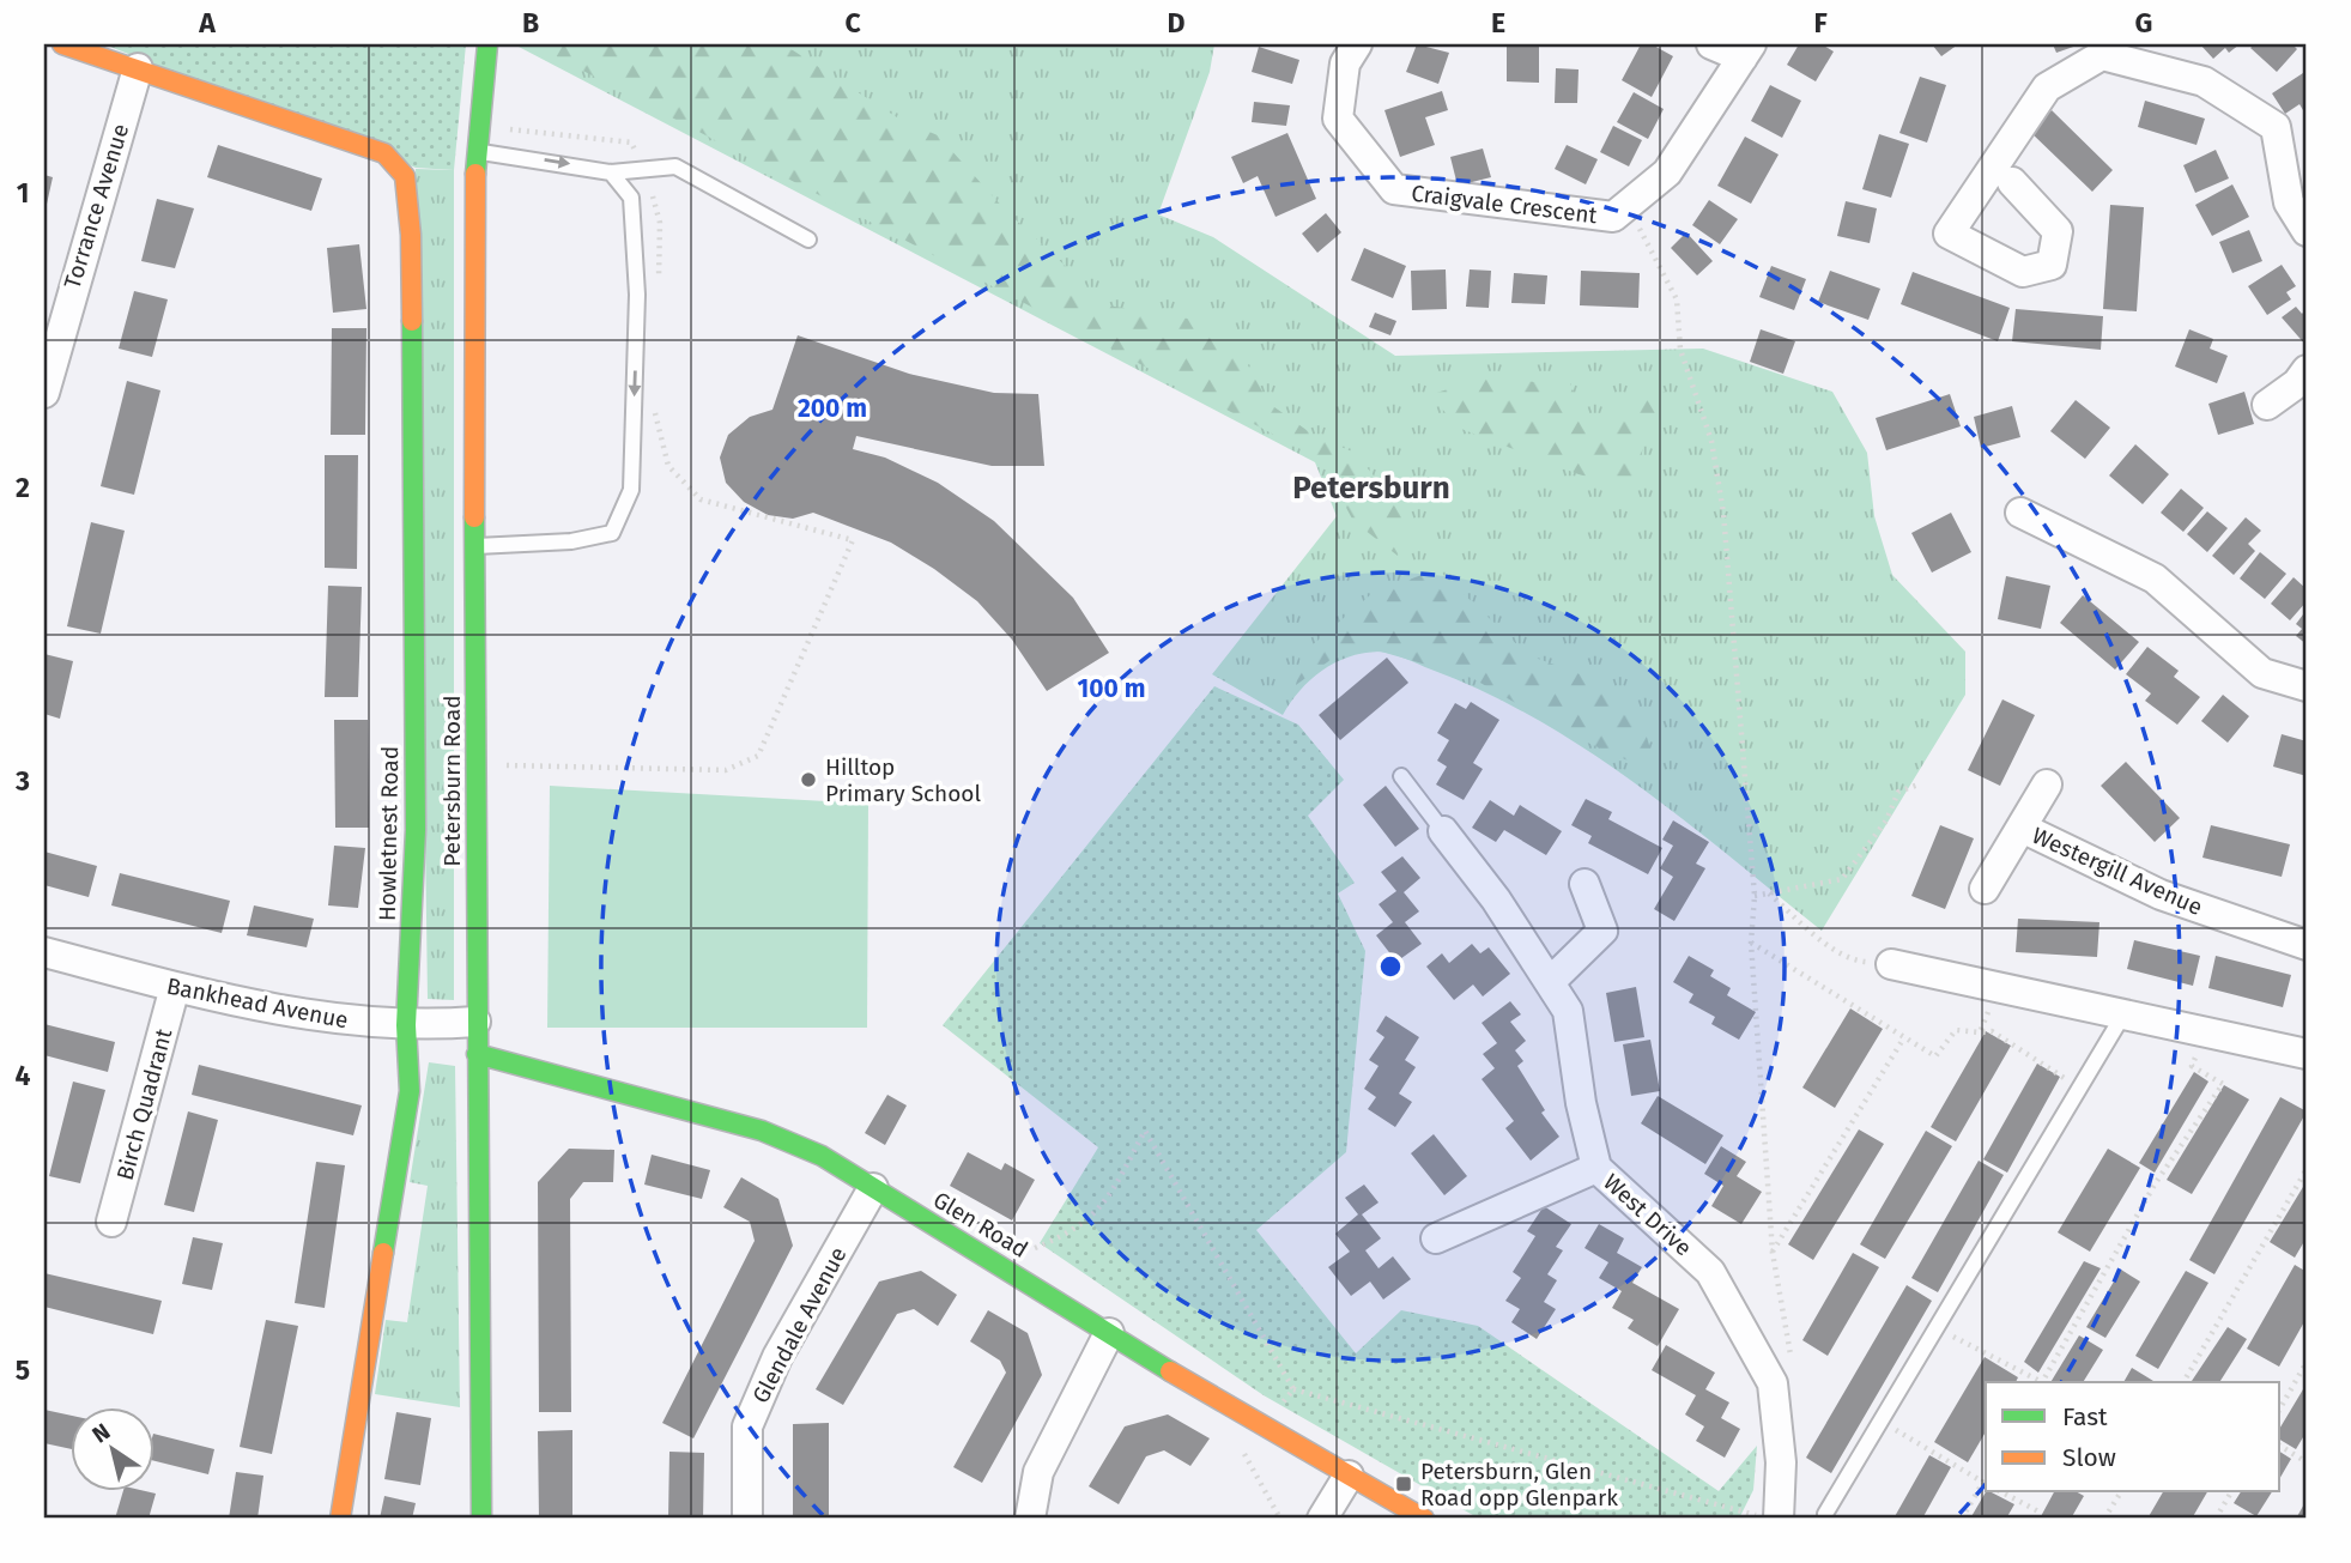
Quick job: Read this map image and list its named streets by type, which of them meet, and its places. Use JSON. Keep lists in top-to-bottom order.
{
  "streets": {
    "street": [
      "Craigvale Crescent",
      "Torrance Avenue",
      "Petersburn Road",
      "Howletnest Road",
      "Westergill Avenue",
      "Bankhead Avenue",
      "Birch Quadrant",
      "West Drive",
      "Glen Road",
      "Glendale Avenue"
    ]
  },
  "crossings": [
    ["Torrance Avenue", "Howletnest Road"],
    ["Petersburn Road", "Bankhead Avenue"],
    ["Petersburn Road", "Glen Road"],
    ["Howletnest Road", "Bankhead Avenue"],
    ["Bankhead Avenue", "Birch Quadrant"],
    ["Glen Road", "Glendale Avenue"]
  ],
  "districts": ["Petersburn"],
  "places": {
    "other": ["Hilltop Primary School"],
    "transit": ["Petersburn, Glen Road opp Glenpark"]
  },
  "legend": ["Fast", "Slow"],
  "north": "top left",
  "grid": {
    "columns": [
      "A",
      "B",
      "C",
      "D",
      "E",
      "F",
      "G"
    ],
    "rows": [
      "1",
      "2",
      "3",
      "4",
      "5"
    ]
  },
  "rings": ["200 m", "100 m"]
}
